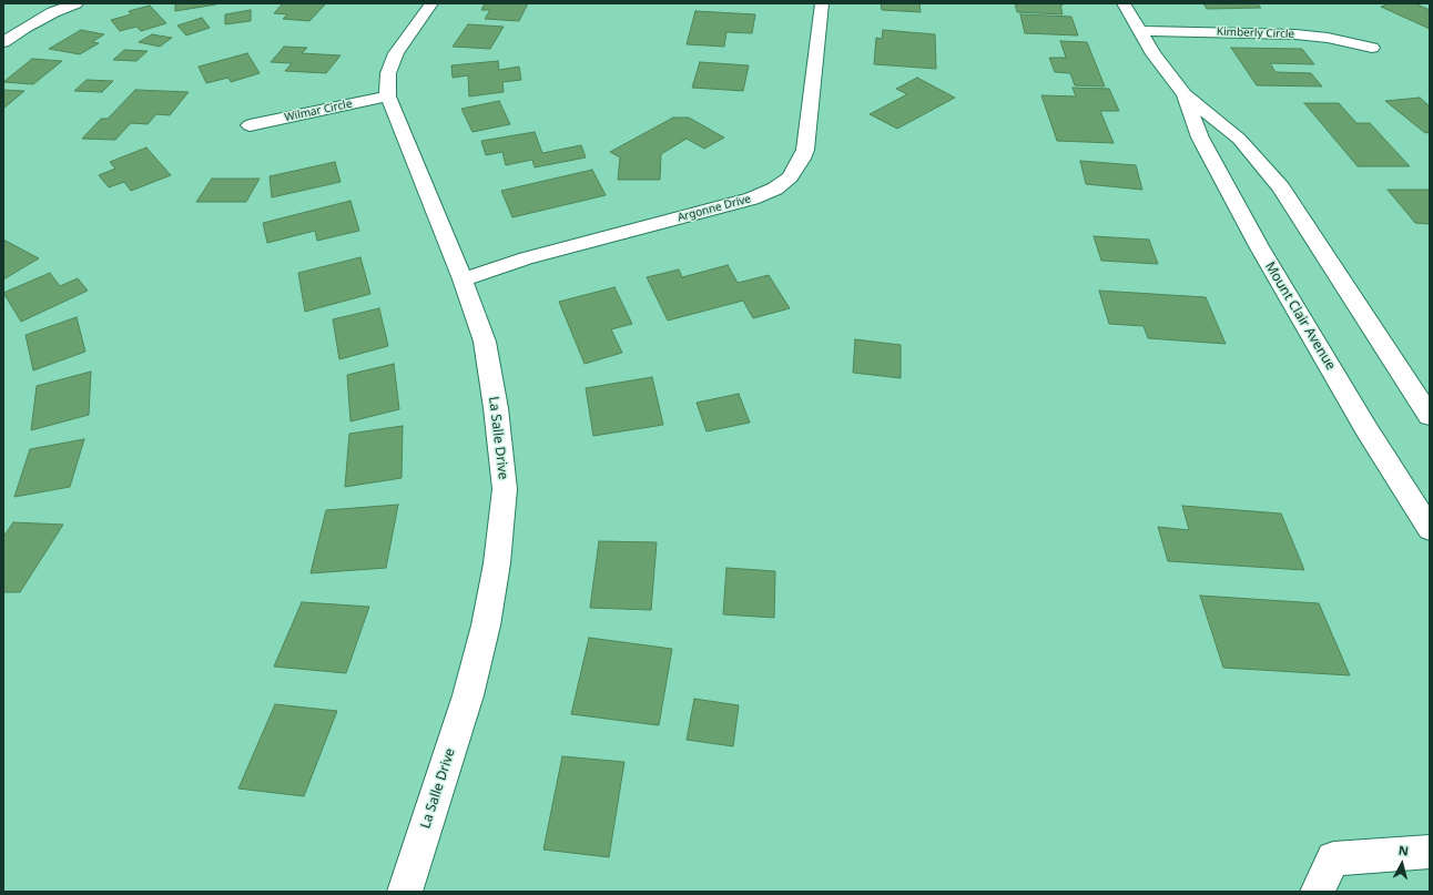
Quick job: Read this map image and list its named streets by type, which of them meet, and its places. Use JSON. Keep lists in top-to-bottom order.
{
  "streets": {
    "street": [
      "Kimberly Circle",
      "Wilmar Circle",
      "Argonne Drive",
      "Mount Clair Avenue",
      "La Salle Drive"
    ]
  },
  "crossings": [
    ["Kimberly Circle", "Mount Clair Avenue"],
    ["Wilmar Circle", "La Salle Drive"],
    ["Argonne Drive", "La Salle Drive"]
  ],
  "north": "top"
}
